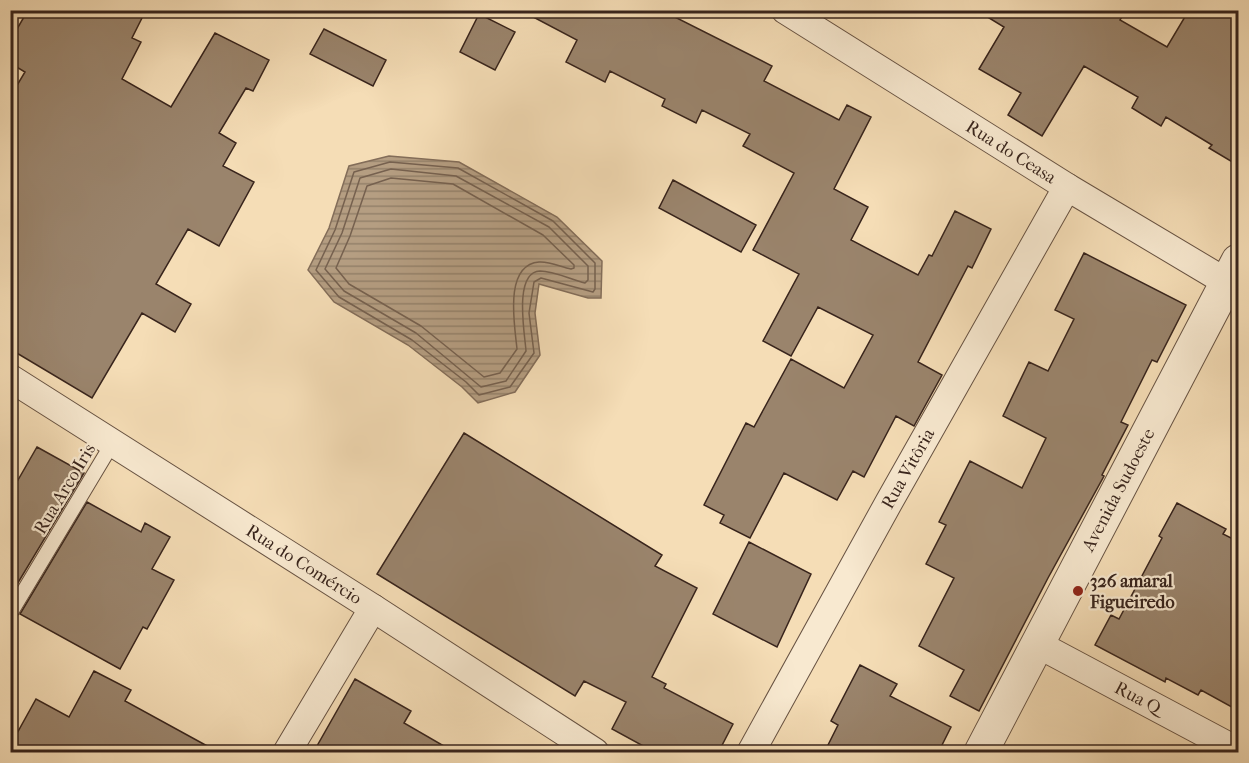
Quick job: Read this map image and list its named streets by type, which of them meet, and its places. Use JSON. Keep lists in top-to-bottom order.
{
  "streets": {
    "street": [
      "Rua do Ceasa",
      "Rua Vitôria",
      "Avenida Sudoeste",
      "Rua do Comércio",
      "Rua Q"
    ],
    "lane": ["Rua Arco Iris"]
  },
  "crossings": [
    ["Rua do Ceasa", "Rua Vitôria"],
    ["Rua do Ceasa", "Avenida Sudoeste"],
    ["Rua Arco Iris", "Rua do Comércio"],
    ["Avenida Sudoeste", "Rua Q"]
  ],
  "places": ["326 amaral Figueiredo"]
}
